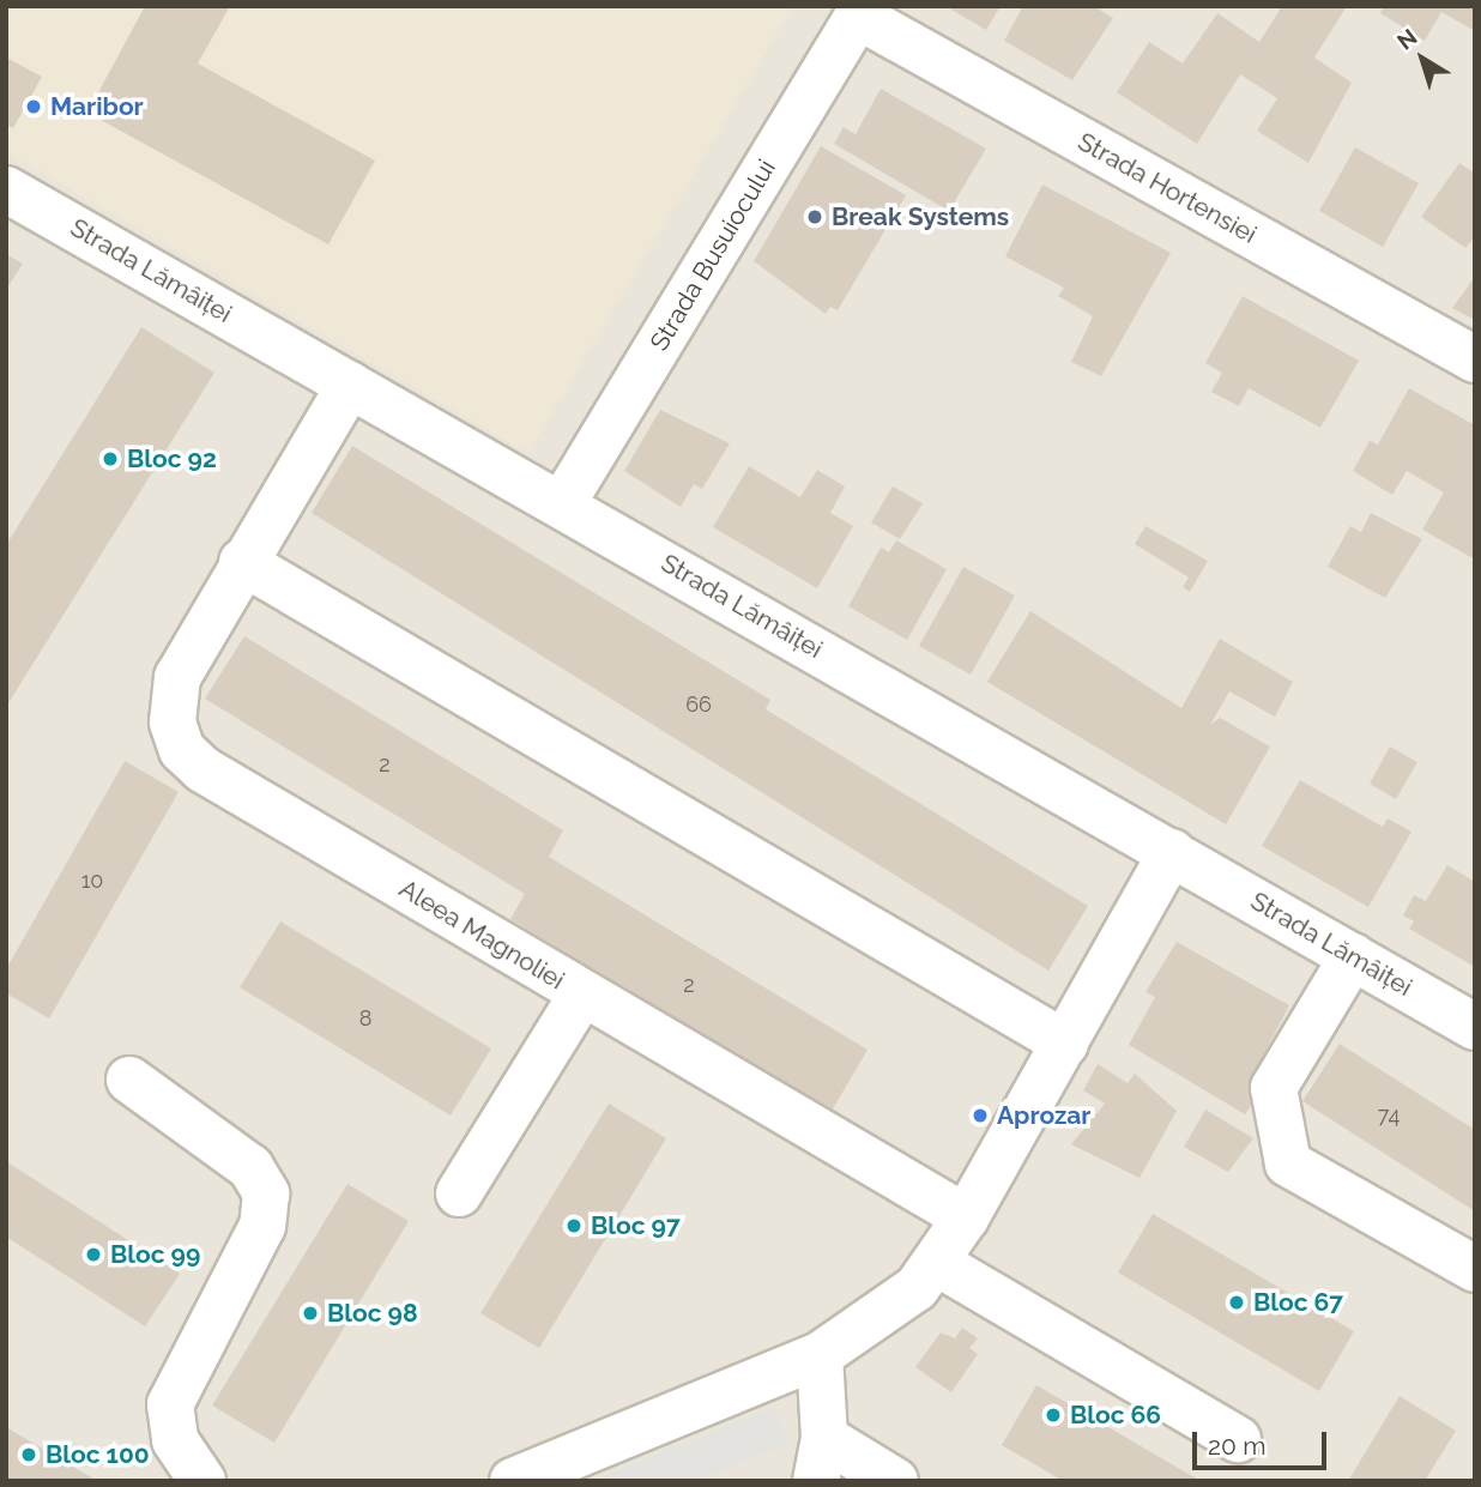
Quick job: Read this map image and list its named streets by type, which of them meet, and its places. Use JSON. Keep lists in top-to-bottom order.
{
  "streets": {
    "street": [
      "Strada Hortensiei",
      "Strada Busuiocului",
      "Strada Lămâiței",
      "Aleea Magnoliei"
    ]
  },
  "crossings": [
    ["Strada Hortensiei", "Strada Busuiocului"],
    ["Strada Busuiocului", "Strada Lămâiței"],
    ["Strada Lămâiței", "Aleea Magnoliei"]
  ],
  "places": [
    "Maribor",
    "Break Systems",
    "Bloc 92",
    "Aprozar",
    "Bloc 97",
    "Bloc 99",
    "Bloc 67",
    "Bloc 98",
    "Bloc 66",
    "Bloc 100"
  ],
  "house_numbers": [
    "66",
    "2",
    "10",
    "2",
    "8",
    "74"
  ],
  "scale_bar": "20 m",
  "north": "top left"
}
